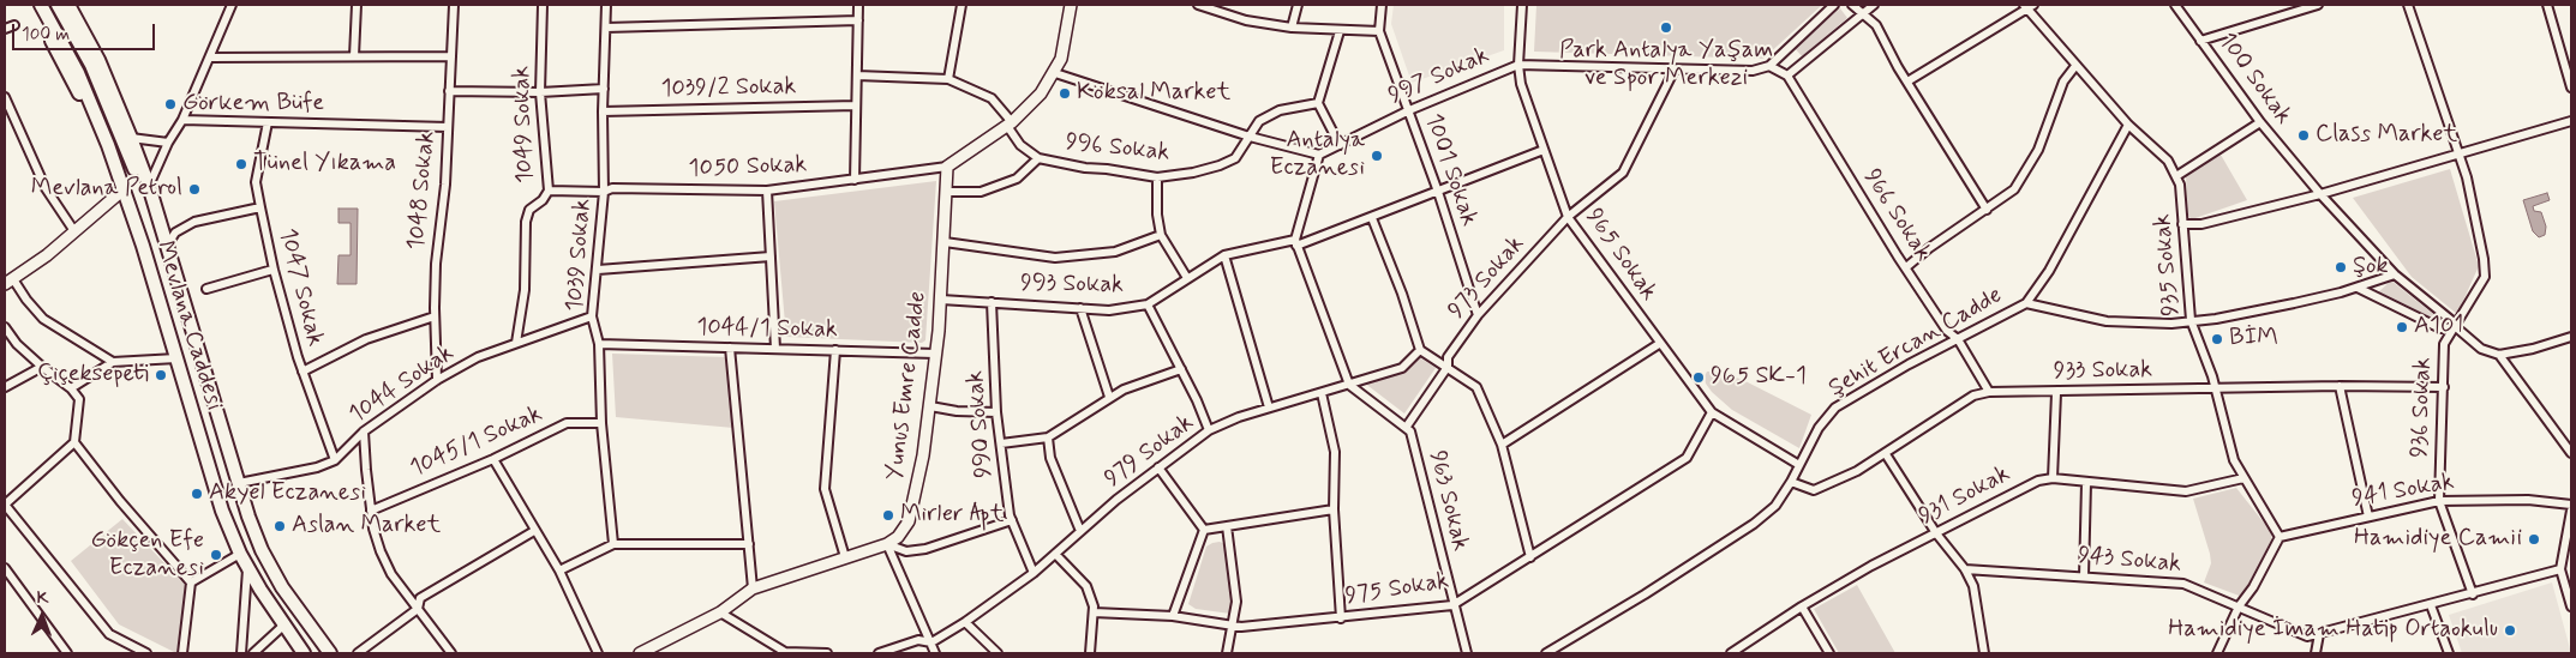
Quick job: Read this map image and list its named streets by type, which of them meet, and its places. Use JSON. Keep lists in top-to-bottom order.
{
  "streets": {
    "main road": ["Mevlana Caddesi"],
    "street": [
      "997 Sokak",
      "100 Sokak",
      "1039/2 Sokak",
      "1049 Sokak",
      "996 Sokak",
      "1050 Sokak",
      "1001 Sokak",
      "1048 Sokak",
      "966 Sokak",
      "1039 Sokak",
      "965 Sokak",
      "935 Sokak",
      "973 Sokak",
      "993 Sokak",
      "1047 Sokak",
      "1044/1 Sokak",
      "Şehit Ercan Cadde",
      "933 Sokak",
      "1044 Sokak",
      "Yunus Emre Cadde",
      "936 Sokak",
      "990 Sokak",
      "1045/1 Sokak",
      "979 Sokak",
      "941 Sokak",
      "931 Sokak",
      "963 Sokak",
      "943 Sokak",
      "975 Sokak"
    ]
  },
  "crossings": [
    ["997 Sokak", "1001 Sokak"],
    ["997 Sokak", "965 Sokak"],
    ["997 Sokak", "973 Sokak"],
    ["100 Sokak", "Şehit Ercan Cadde"],
    ["100 Sokak", "936 Sokak"],
    ["1039/2 Sokak", "1039 Sokak"],
    ["1049 Sokak", "1050 Sokak"],
    ["1049 Sokak", "1044 Sokak"],
    ["1050 Sokak", "1039 Sokak"],
    ["1050 Sokak", "Yunus Emre Cadde"],
    ["1001 Sokak", "973 Sokak"],
    ["1001 Sokak", "993 Sokak"],
    ["1048 Sokak", "1044 Sokak"],
    ["966 Sokak", "Şehit Ercan Cadde"],
    ["966 Sokak", "933 Sokak"],
    ["1039 Sokak", "1044/1 Sokak"],
    ["1039 Sokak", "1044 Sokak"],
    ["1039 Sokak", "1045/1 Sokak"],
    ["965 Sokak", "973 Sokak"],
    ["965 Sokak", "993 Sokak"],
    ["965 Sokak", "Şehit Ercan Cadde"],
    ["965 Sokak", "975 Sokak"],
    ["935 Sokak", "Şehit Ercan Cadde"],
    ["935 Sokak", "933 Sokak"],
    ["935 Sokak", "941 Sokak"],
    ["935 Sokak", "931 Sokak"],
    ["973 Sokak", "963 Sokak"],
    ["993 Sokak", "Yunus Emre Cadde"],
    ["993 Sokak", "990 Sokak"],
    ["1047 Sokak", "1044 Sokak"],
    ["Mevlana Caddesi", "1044 Sokak"],
    ["1044/1 Sokak", "Yunus Emre Cadde"],
    ["Şehit Ercan Cadde", "933 Sokak"],
    ["933 Sokak", "936 Sokak"],
    ["936 Sokak", "941 Sokak"],
    ["936 Sokak", "943 Sokak"],
    ["990 Sokak", "979 Sokak"],
    ["979 Sokak", "963 Sokak"],
    ["963 Sokak", "975 Sokak"]
  ],
  "places": [
    "Park Antalya Yaşam ve Spor Merkezi",
    "Köksal Market",
    "Görkem Büfe",
    "Class Market",
    "Antalya Eczanesi",
    "Tünel Yıkama",
    "Mevlana Petrol",
    "Şok",
    "A101",
    "BİM",
    "Çiçeksepeti",
    "965 SK-1",
    "Akyel Eczanesi",
    "Mirler Apt",
    "Aslan Market",
    "Hamidiye Camii",
    "Gökçen Efe Eczanesi",
    "Hamidiye İmam Hatip Ortaokulu"
  ],
  "scale_bar": "100 m",
  "north": "top"
}
